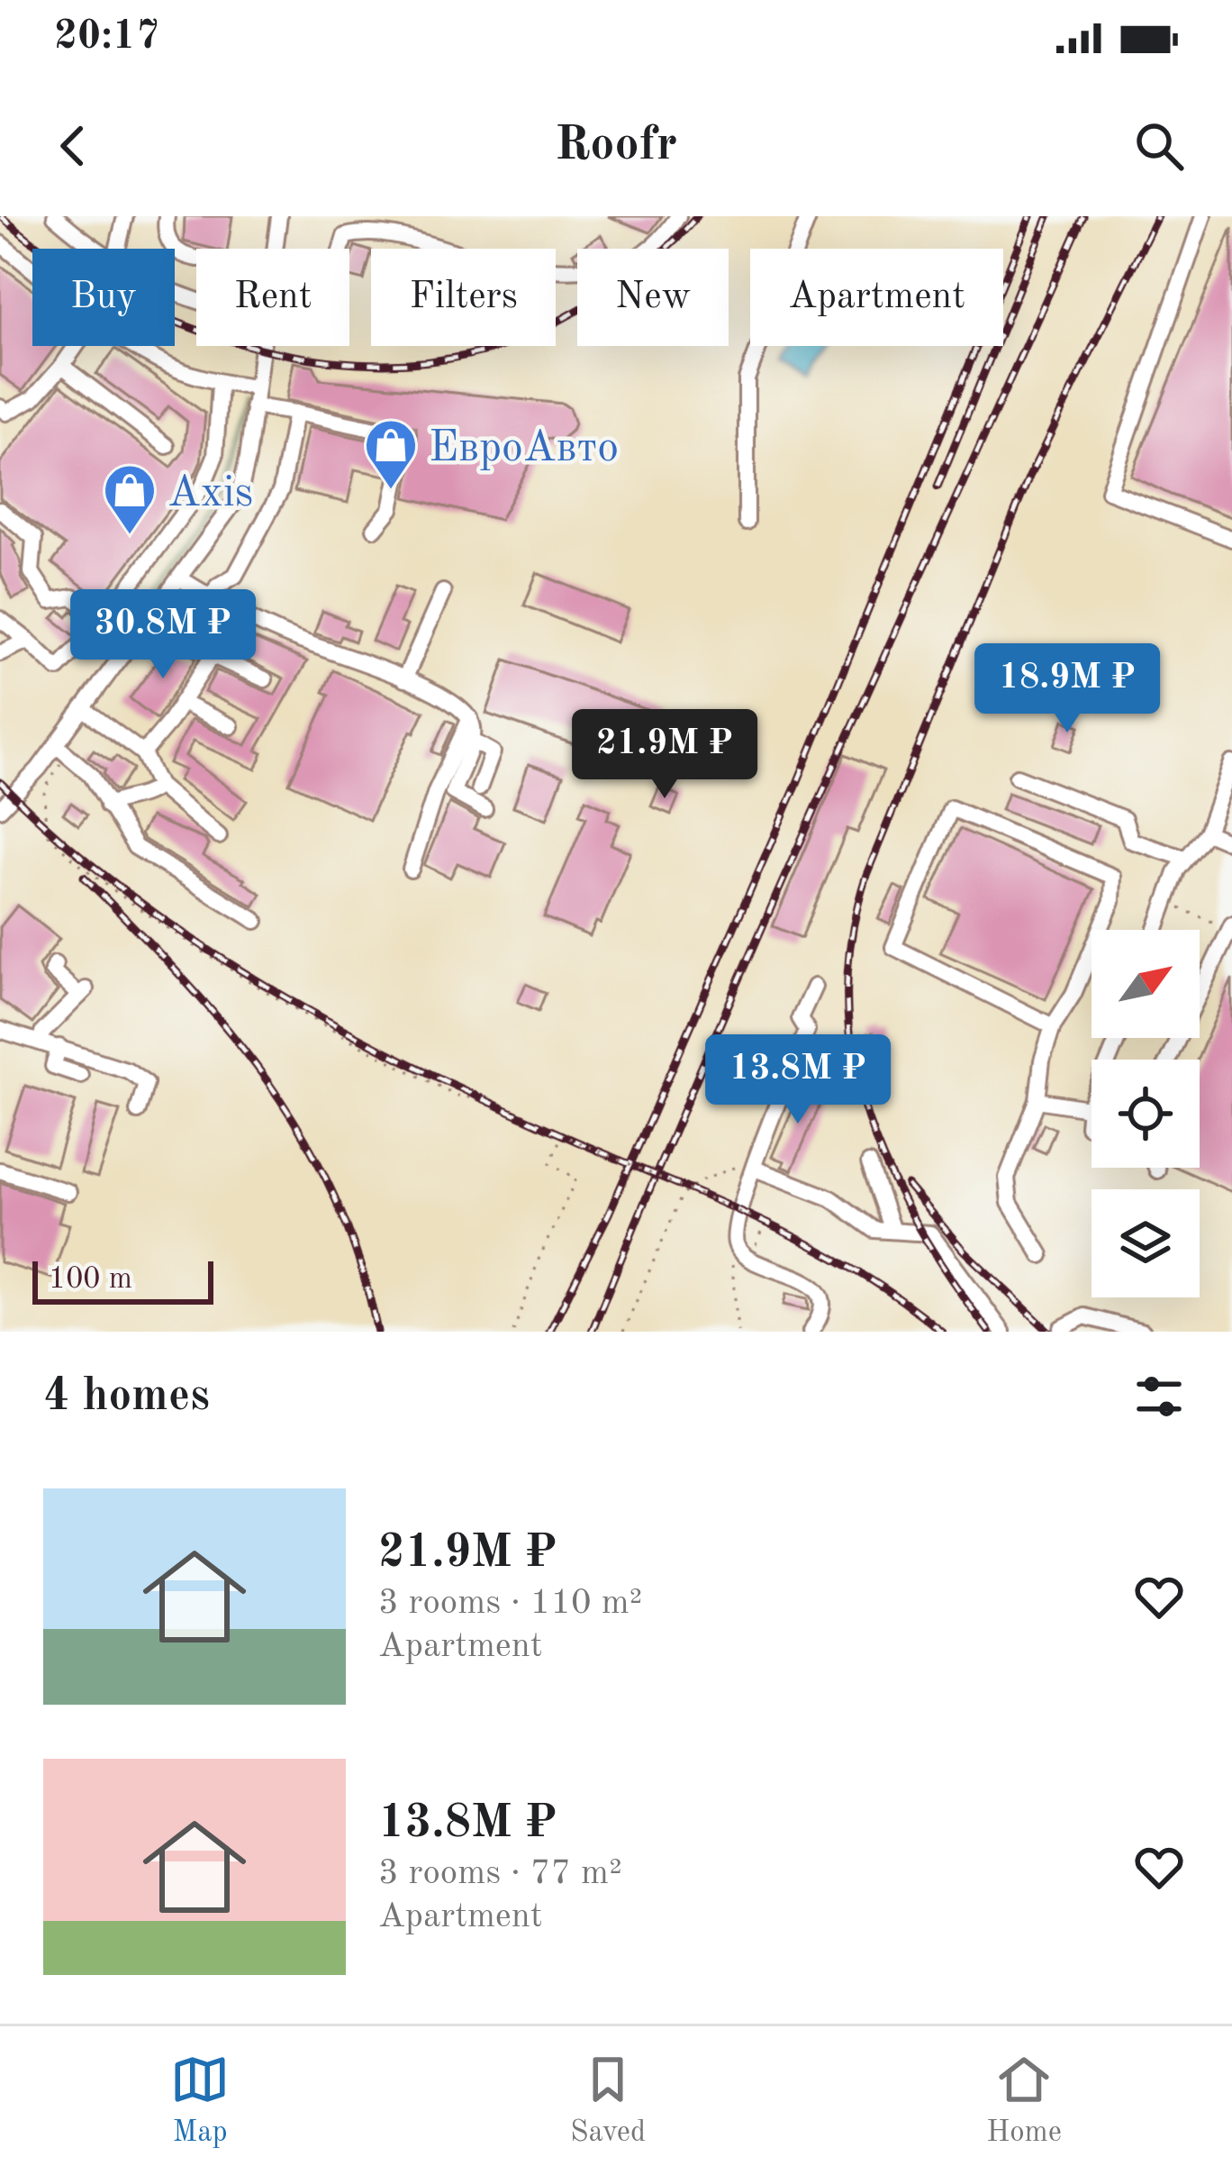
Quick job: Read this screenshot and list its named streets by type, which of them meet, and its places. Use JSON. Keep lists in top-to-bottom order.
{
  "places": {
    "shop": ["ЕвроАвто", "Axis"]
  },
  "scale_bar": "100 m",
  "north": "top right",
  "page": {
    "status": "20:17",
    "header": "Roofr",
    "chip": [
      "Buy",
      "Rent",
      "Filters",
      "New",
      "Apartment"
    ],
    "price": [
      "30.8M ₽",
      "18.9M ₽",
      "21.9M ₽",
      "13.8M ₽"
    ],
    "scale": "100 m",
    "heading": "4 homes",
    "list": [
      {
        "name": "21.9M ₽",
        "note": "3 rooms · 110 m² · Apartment"
      },
      {
        "name": "13.8M ₽",
        "note": "3 rooms · 77 m² · Apartment"
      }
    ],
    "tabs": ["Map", "Saved", "Home"]
  }
}
